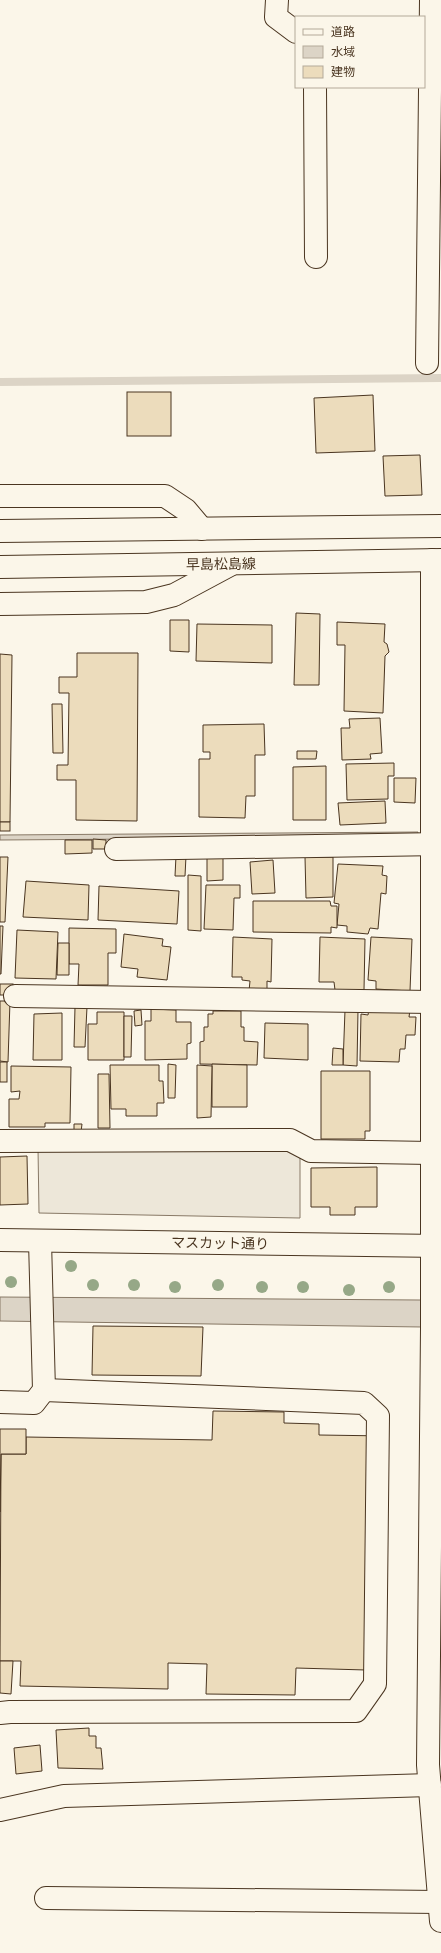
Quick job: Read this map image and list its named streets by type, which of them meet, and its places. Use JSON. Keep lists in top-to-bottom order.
{
  "streets": {
    "street": ["早島松島線", "マスカット通り"]
  },
  "legend": ["道路", "水域", "建物"]
}
